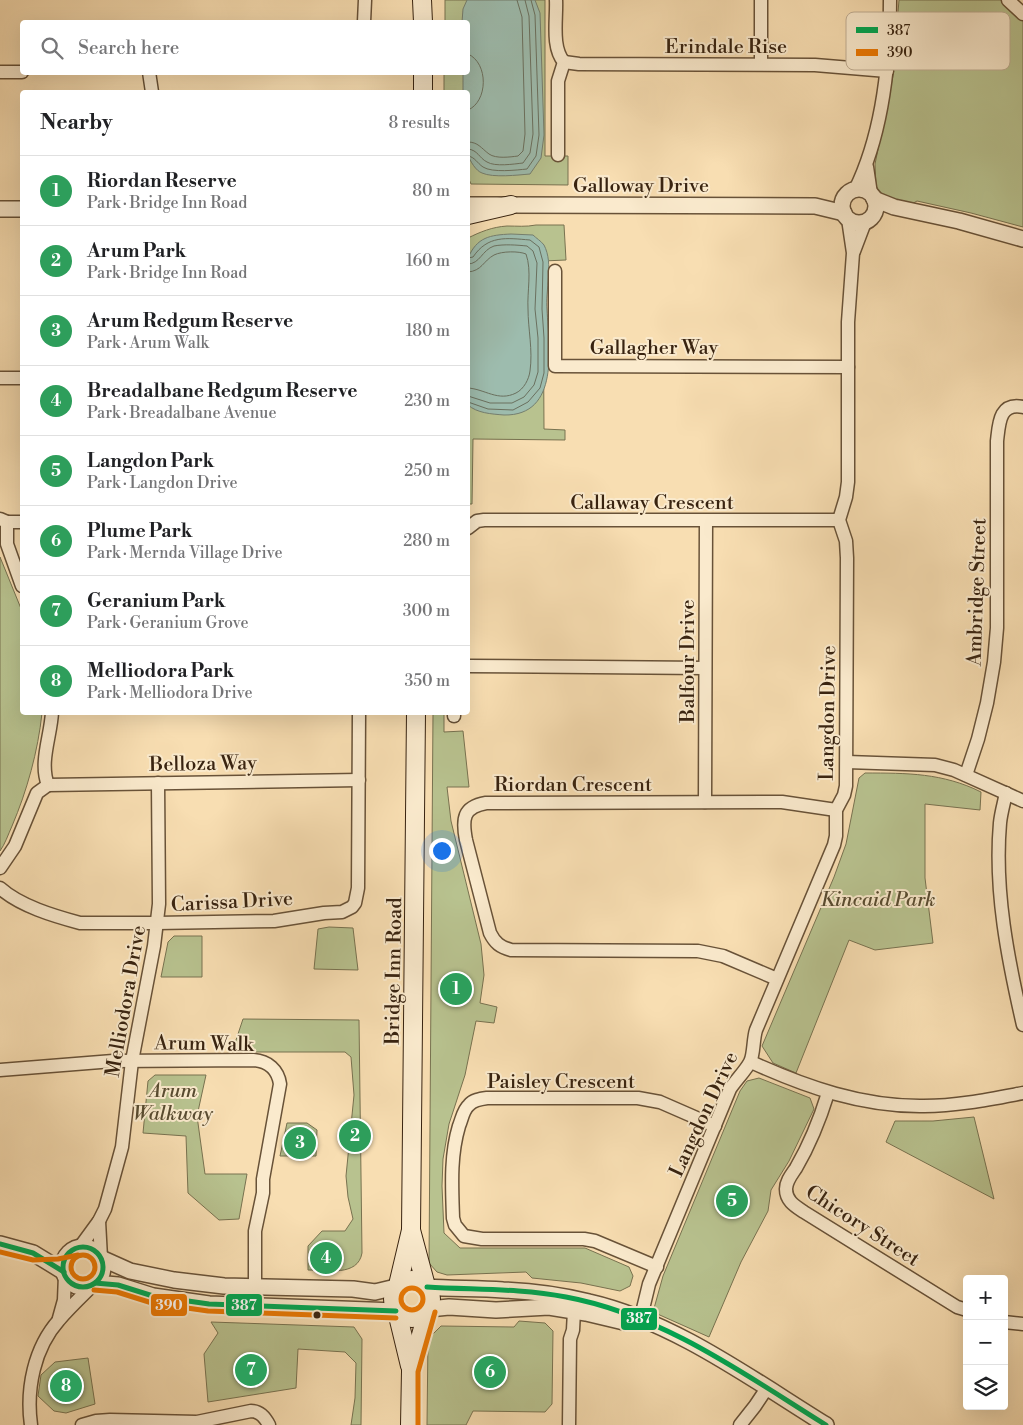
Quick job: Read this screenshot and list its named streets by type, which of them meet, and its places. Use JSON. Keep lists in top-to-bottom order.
{
  "streets": {
    "main road": ["Bridge Inn Road"],
    "street": [
      "Erindale Rise",
      "Galloway Drive",
      "Gallagher Way",
      "Callaway Crescent",
      "Ambridge Street",
      "Balfour Drive",
      "Langdon Drive",
      "Belloza Way",
      "Riordan Crescent",
      "Carissa Drive",
      "Melliodora Drive",
      "Arum Walk",
      "Paisley Crescent",
      "Chicory Street"
    ]
  },
  "crossings": [
    ["Galloway Drive", "Langdon Drive"],
    ["Gallagher Way", "Langdon Drive"],
    ["Callaway Crescent", "Balfour Drive"],
    ["Callaway Crescent", "Langdon Drive"],
    ["Balfour Drive", "Riordan Crescent"],
    ["Langdon Drive", "Riordan Crescent"],
    ["Langdon Drive", "Paisley Crescent"],
    ["Belloza Way", "Carissa Drive"],
    ["Belloza Way", "Melliodora Drive"],
    ["Carissa Drive", "Melliodora Drive"],
    ["Melliodora Drive", "Arum Walk"]
  ],
  "parks": ["Kincaid Park", "Arum Walkway"],
  "lines": ["transit line 387", "transit line 390"],
  "legend": ["387", "390"],
  "page": {
    "search": "Search here",
    "heading": ["Nearby", "8 results"],
    "list": [
      {
        "mark": "1",
        "name": "Riordan Reserve",
        "note": "Park · Bridge Inn Road",
        "value": "80 m"
      },
      {
        "mark": "2",
        "name": "Arum Park",
        "note": "Park · Bridge Inn Road",
        "value": "160 m"
      },
      {
        "mark": "3",
        "name": "Arum Redgum Reserve",
        "note": "Park · Arum Walk",
        "value": "180 m"
      },
      {
        "mark": "4",
        "name": "Breadalbane Redgum Reserve",
        "note": "Park · Breadalbane Avenue",
        "value": "230 m"
      },
      {
        "mark": "5",
        "name": "Langdon Park",
        "note": "Park · Langdon Drive",
        "value": "250 m"
      },
      {
        "mark": "6",
        "name": "Plume Park",
        "note": "Park · Mernda Village Drive",
        "value": "280 m"
      },
      {
        "mark": "7",
        "name": "Geranium Park",
        "note": "Park · Geranium Grove",
        "value": "300 m"
      },
      {
        "mark": "8",
        "name": "Melliodora Park",
        "note": "Park · Melliodora Drive",
        "value": "350 m"
      }
    ],
    "pins": [
      "1",
      "2",
      "3",
      "5",
      "4",
      "7",
      "6",
      "8"
    ],
    "map_buttons": ["+", "−"]
  }
}
